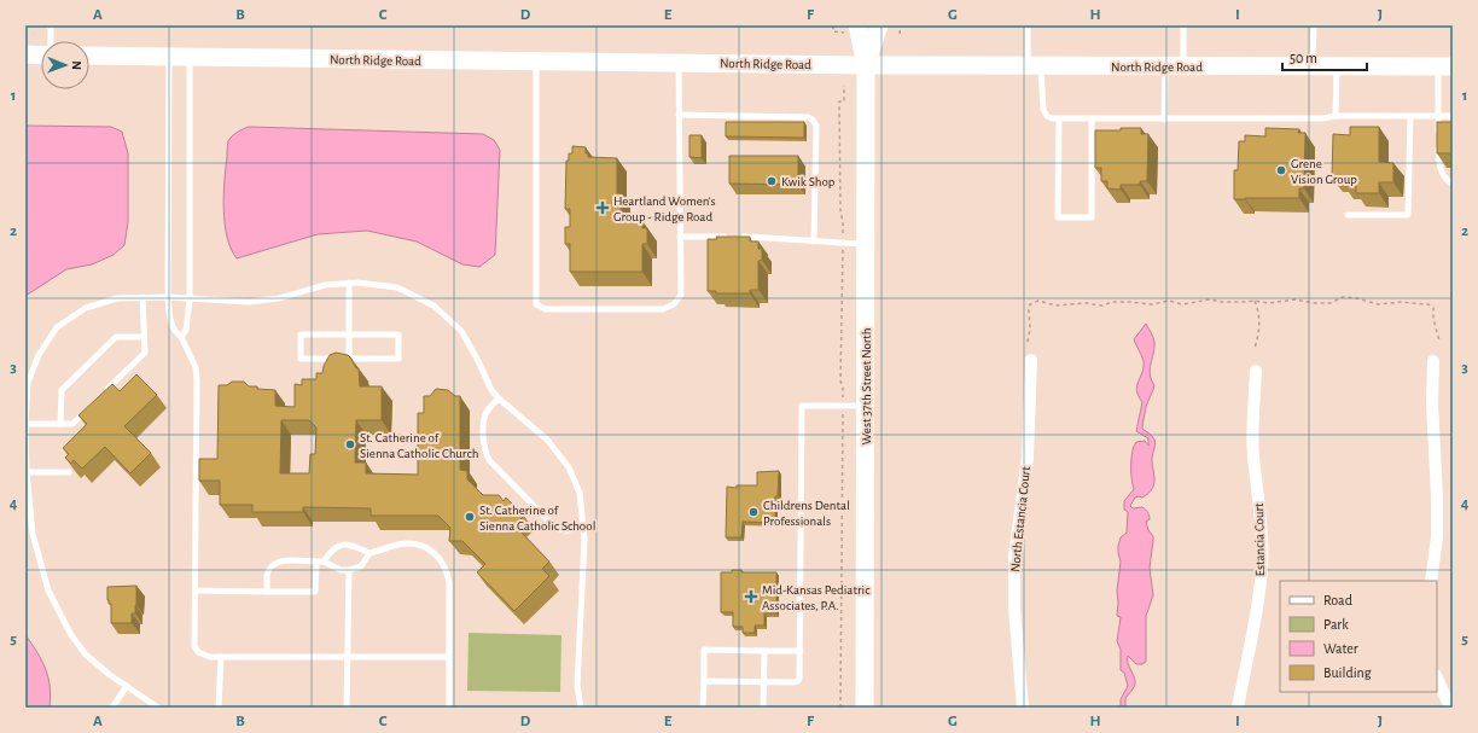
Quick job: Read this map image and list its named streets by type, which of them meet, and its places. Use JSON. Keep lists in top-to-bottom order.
{
  "streets": {
    "main road": ["North Ridge Road", "West 37th Street North"],
    "street": ["North Estancia Court", "Estancia Court"]
  },
  "crossings": [
    ["North Ridge Road", "West 37th Street North"]
  ],
  "places": {
    "other": [
      "Grene Vision Group",
      "Kwik Shop",
      "St. Catherine of Sienna Catholic Church",
      "Childrens Dental Professionals",
      "St. Catherine of Sienna Catholic School"
    ],
    "health": ["Heartland Women's Group - Ridge Road", "Mid-Kansas Pediatric Associates, P.A."]
  },
  "legend": [
    "Road",
    "Park",
    "Water",
    "Building"
  ],
  "scale_bar": "50 m",
  "north": "right",
  "grid": {
    "columns": [
      "A",
      "B",
      "C",
      "D",
      "E",
      "F",
      "G",
      "H",
      "I",
      "J"
    ],
    "rows": [
      "1",
      "2",
      "3",
      "4",
      "5"
    ]
  }
}
